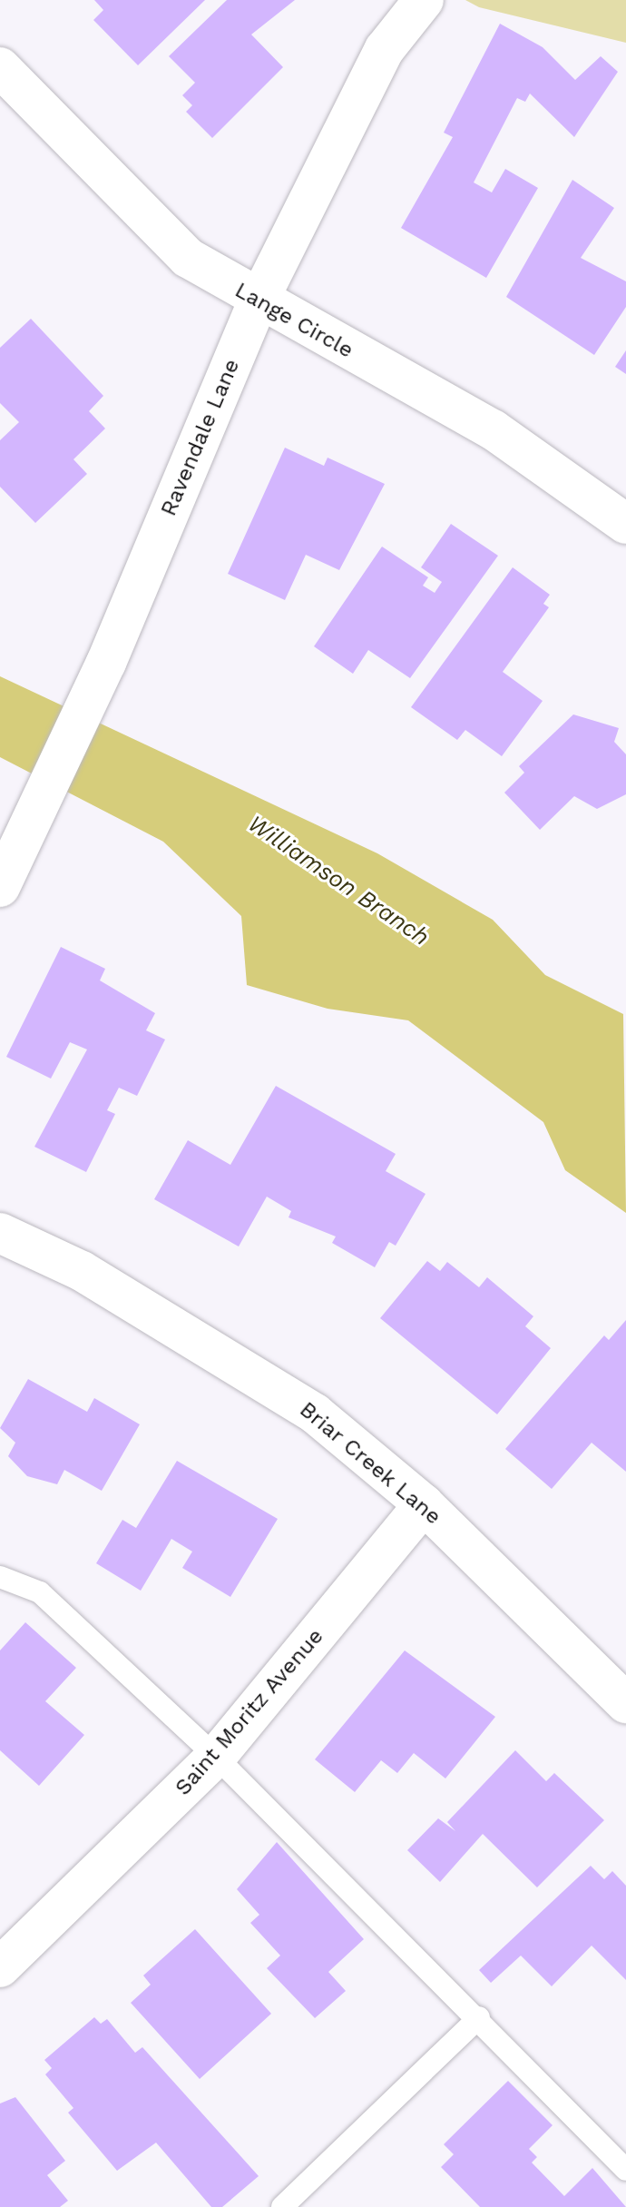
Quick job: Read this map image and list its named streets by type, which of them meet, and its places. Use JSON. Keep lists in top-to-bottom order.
{
  "streets": {
    "street": [
      "Lange Circle",
      "Ravendale Lane",
      "Briar Creek Lane",
      "Saint Moritz Avenue"
    ]
  },
  "crossings": [
    ["Lange Circle", "Ravendale Lane"],
    ["Briar Creek Lane", "Saint Moritz Avenue"]
  ],
  "water": ["Williamson Branch"]
}
